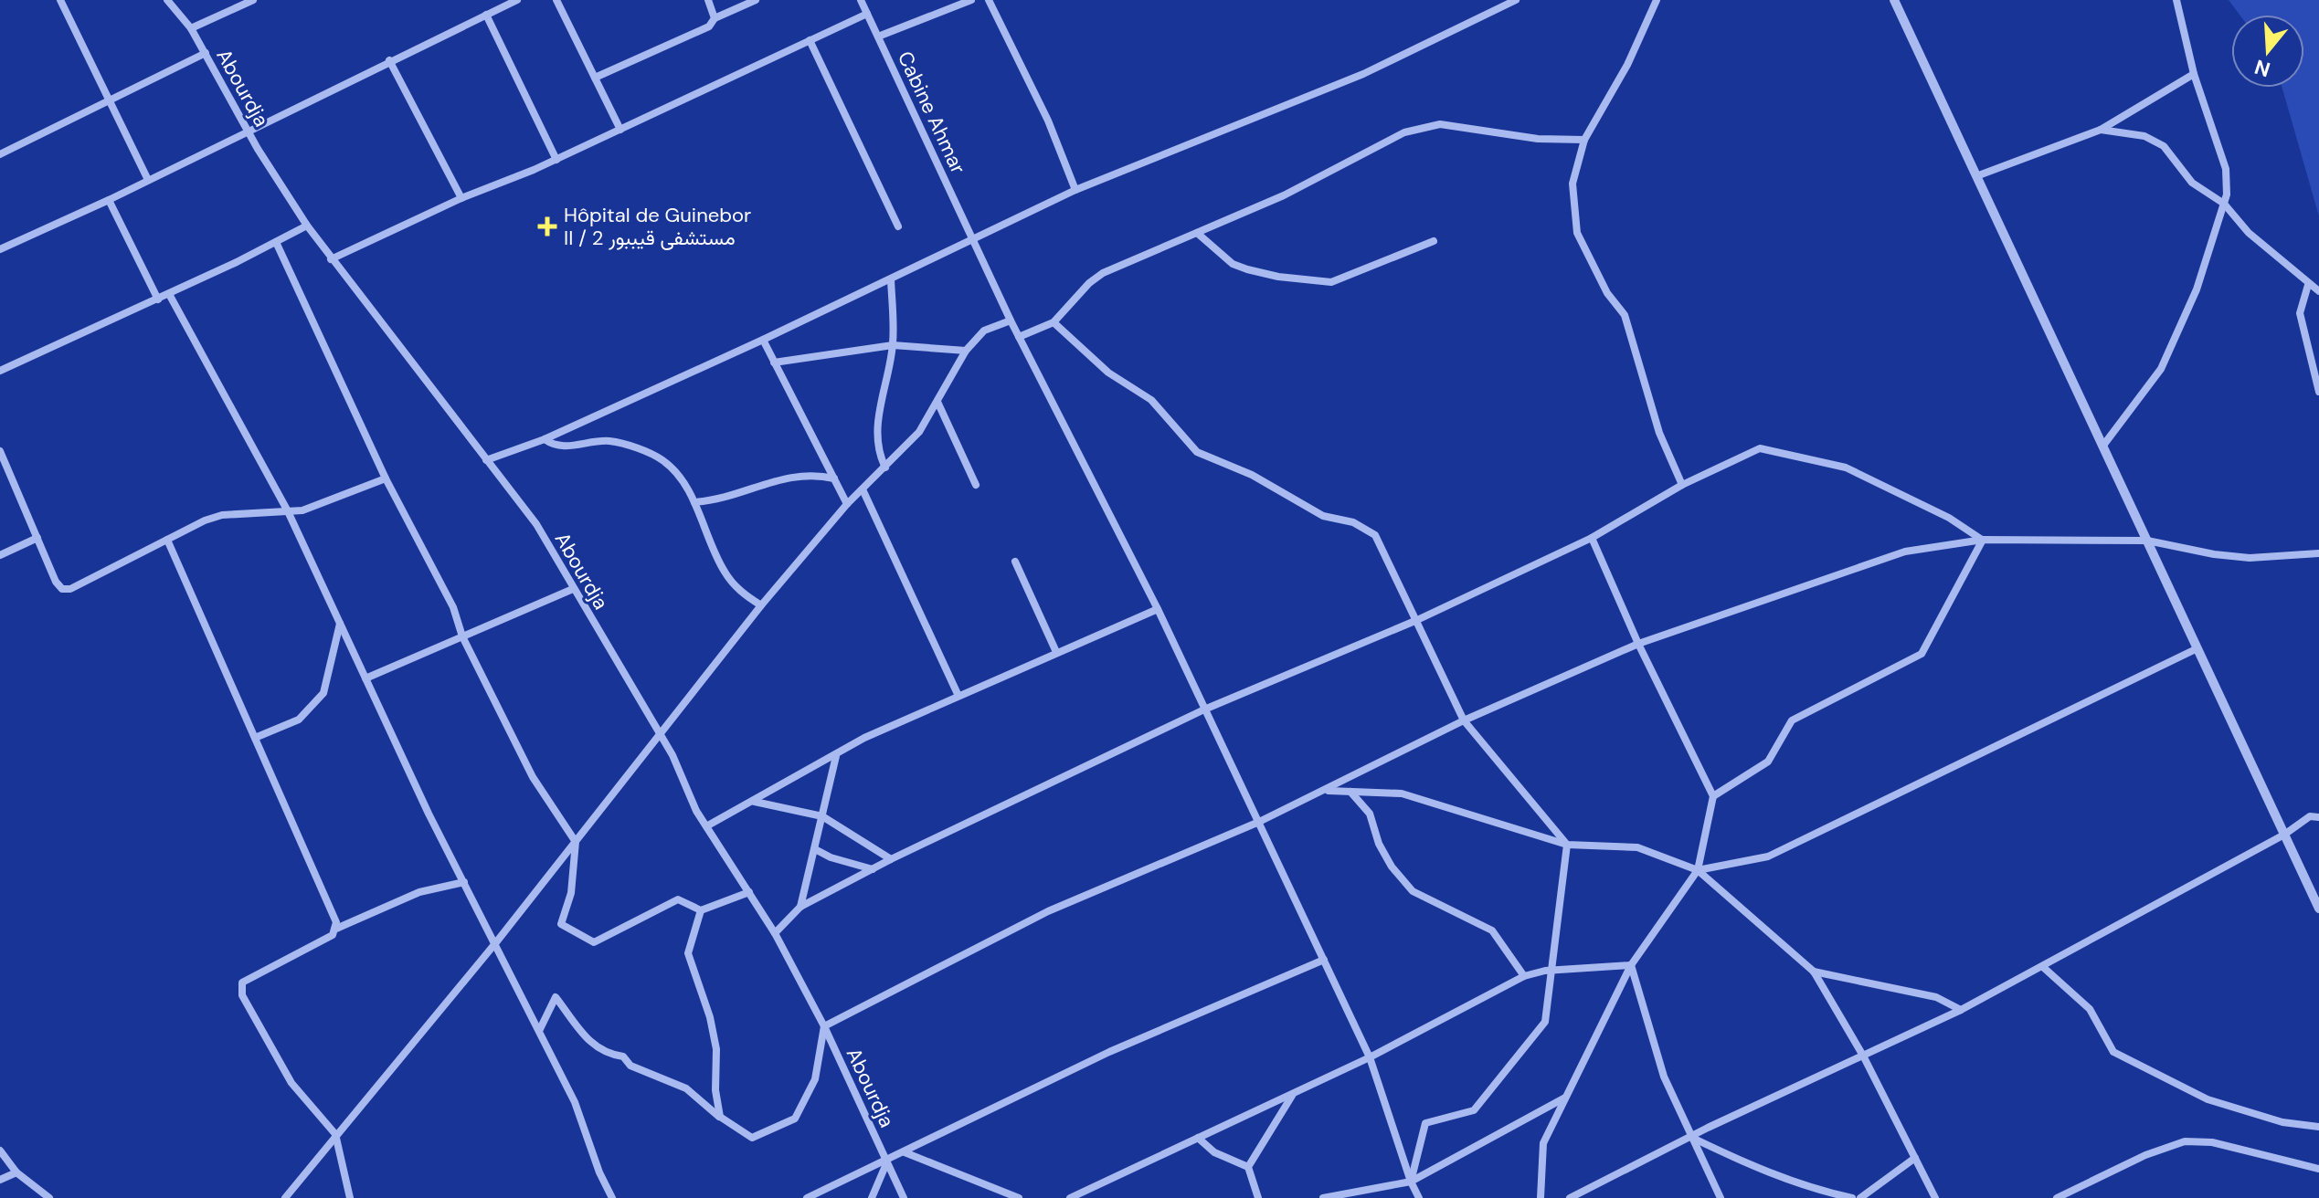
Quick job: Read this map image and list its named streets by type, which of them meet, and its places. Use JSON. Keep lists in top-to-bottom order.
{
  "streets": {
    "street": ["Abourdja", "Cabine Ahmar"]
  },
  "places": {
    "health": ["Hôpital de Guinebor II / مستشفى قيببور 2"]
  },
  "north": "bottom"
}
